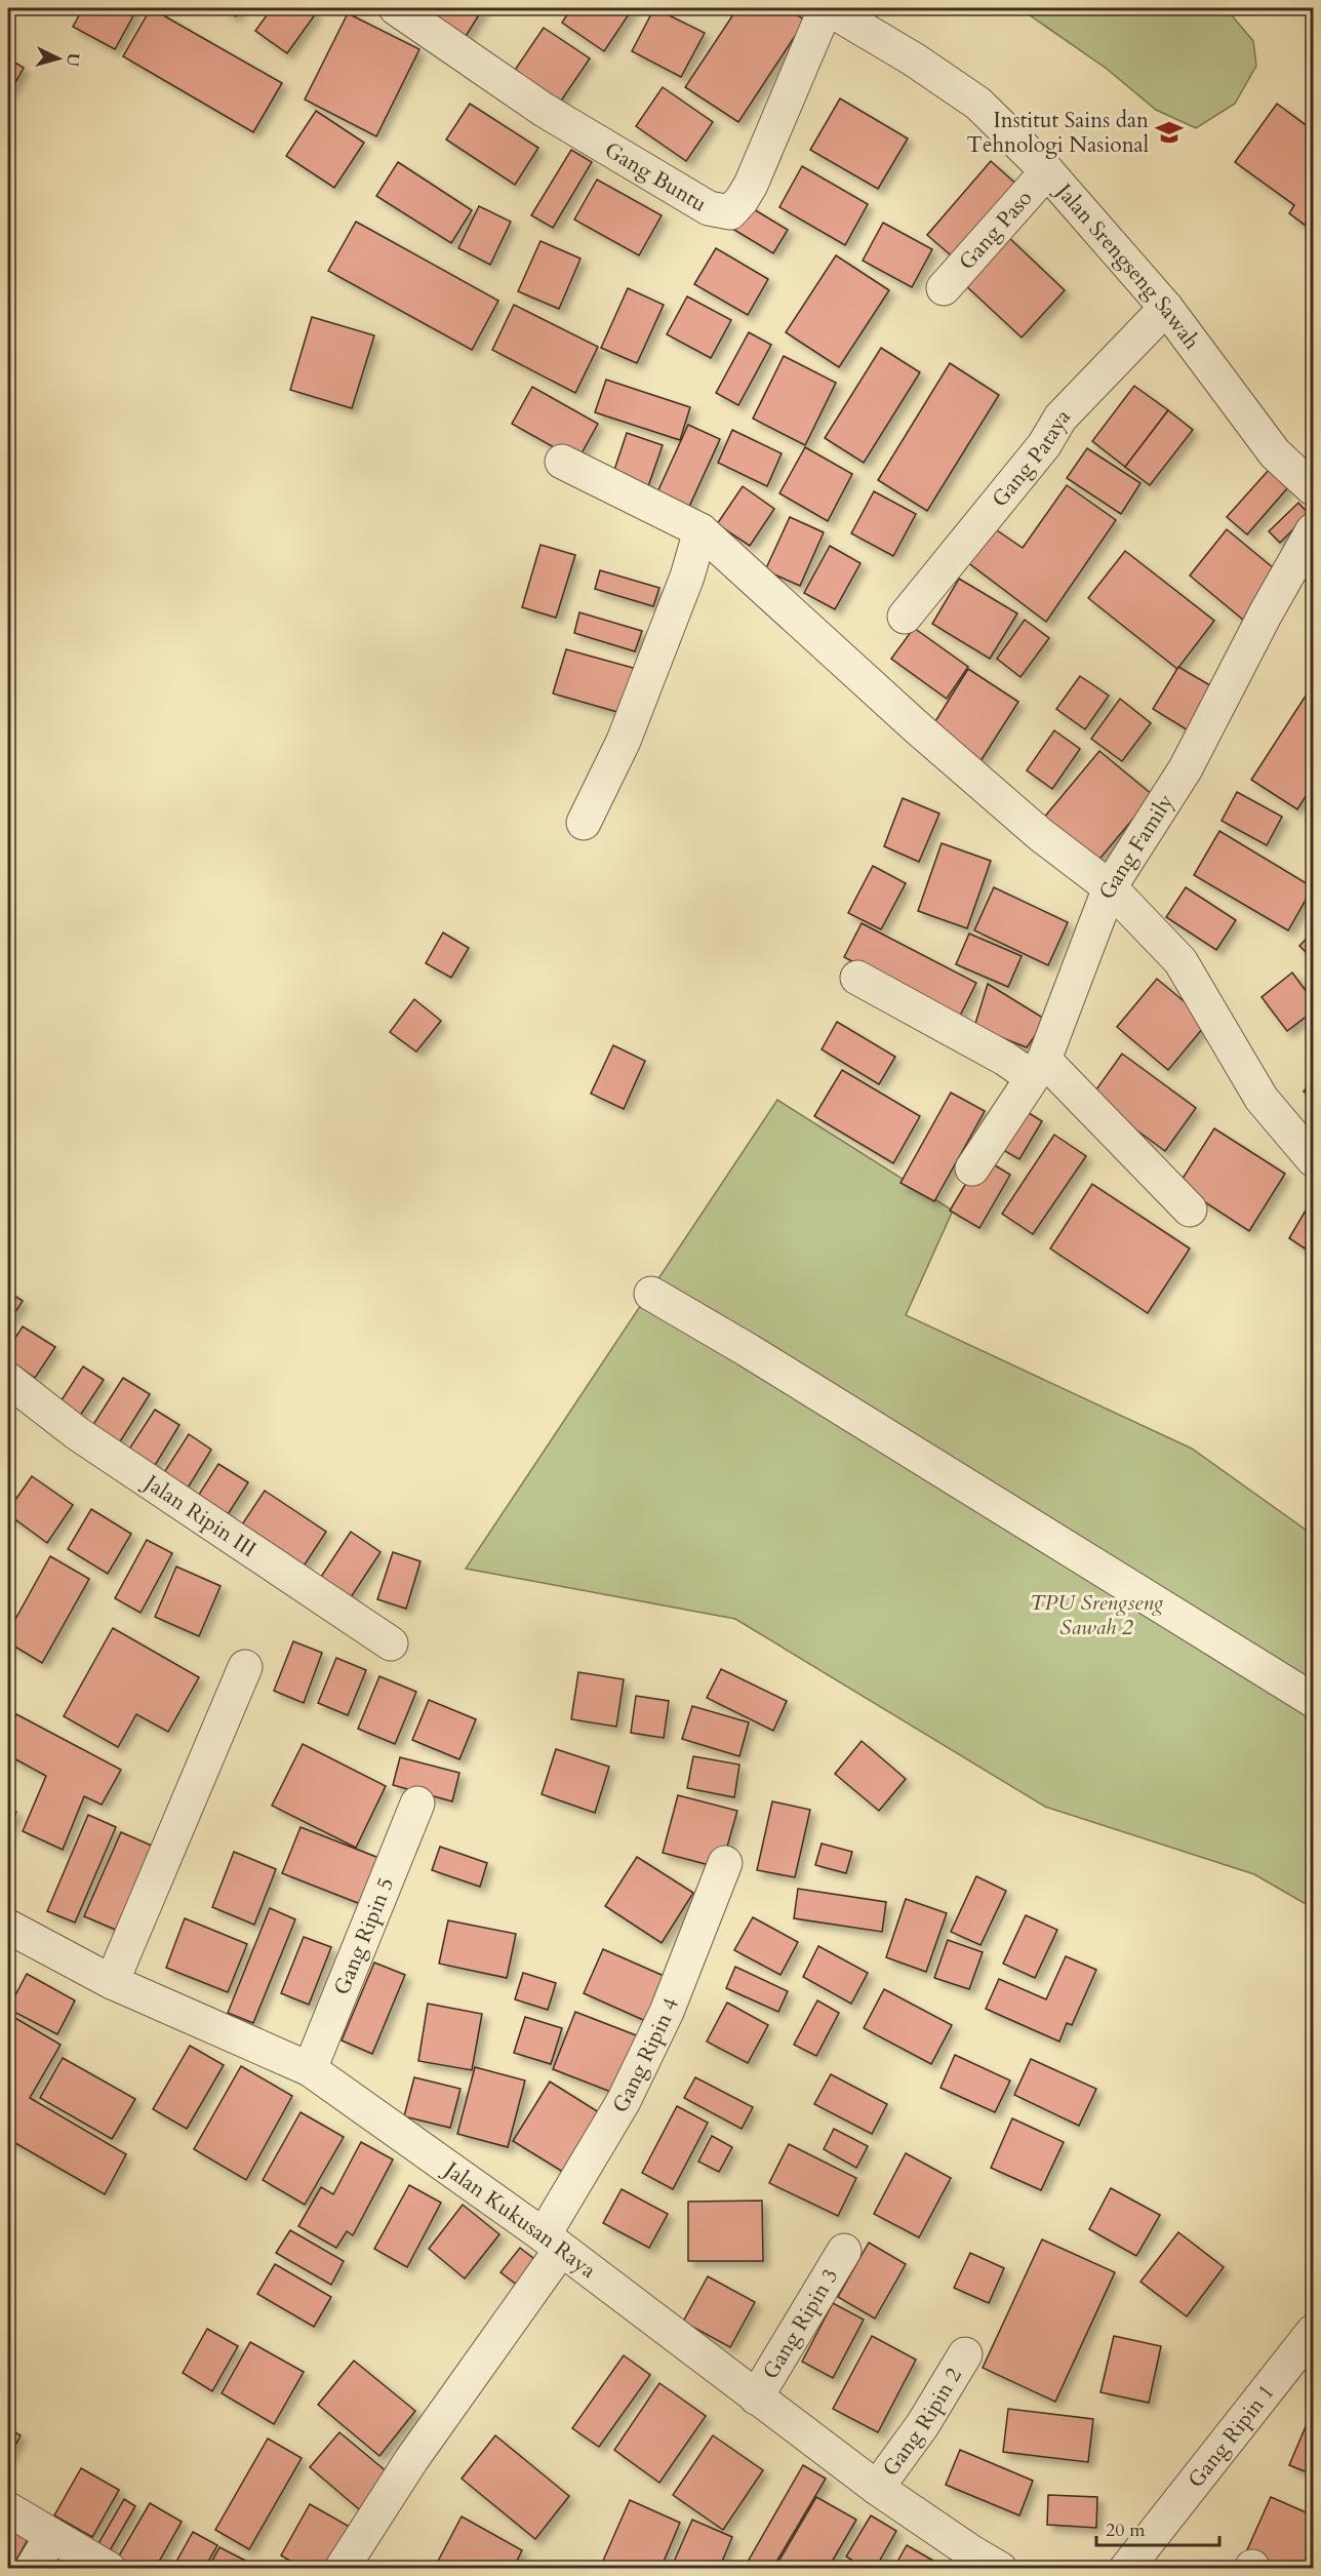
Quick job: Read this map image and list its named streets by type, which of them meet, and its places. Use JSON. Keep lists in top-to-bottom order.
{
  "streets": {
    "street": [
      "Gang Buntu",
      "Gang Paso",
      "Jalan Srengseng Sawah",
      "Gang Pataya",
      "Gang Family",
      "Jalan Ripin III",
      "Gang Ripin 5",
      "Gang Ripin 4",
      "Jalan Kukusan Raya",
      "Gang Ripin 3",
      "Gang Ripin 2",
      "Gang Ripin 1"
    ]
  },
  "crossings": [
    ["Gang Buntu", "Jalan Srengseng Sawah"],
    ["Gang Paso", "Jalan Srengseng Sawah"],
    ["Jalan Srengseng Sawah", "Gang Pataya"],
    ["Gang Ripin 5", "Jalan Kukusan Raya"],
    ["Gang Ripin 4", "Jalan Kukusan Raya"],
    ["Jalan Kukusan Raya", "Gang Ripin 3"],
    ["Jalan Kukusan Raya", "Gang Ripin 2"]
  ],
  "parks": ["TPU Srengseng Sawah 2"],
  "places": {
    "school or university": ["Institut Sains dan Tehnologi Nasional"]
  },
  "scale_bar": "20 m",
  "north": "right"
}
